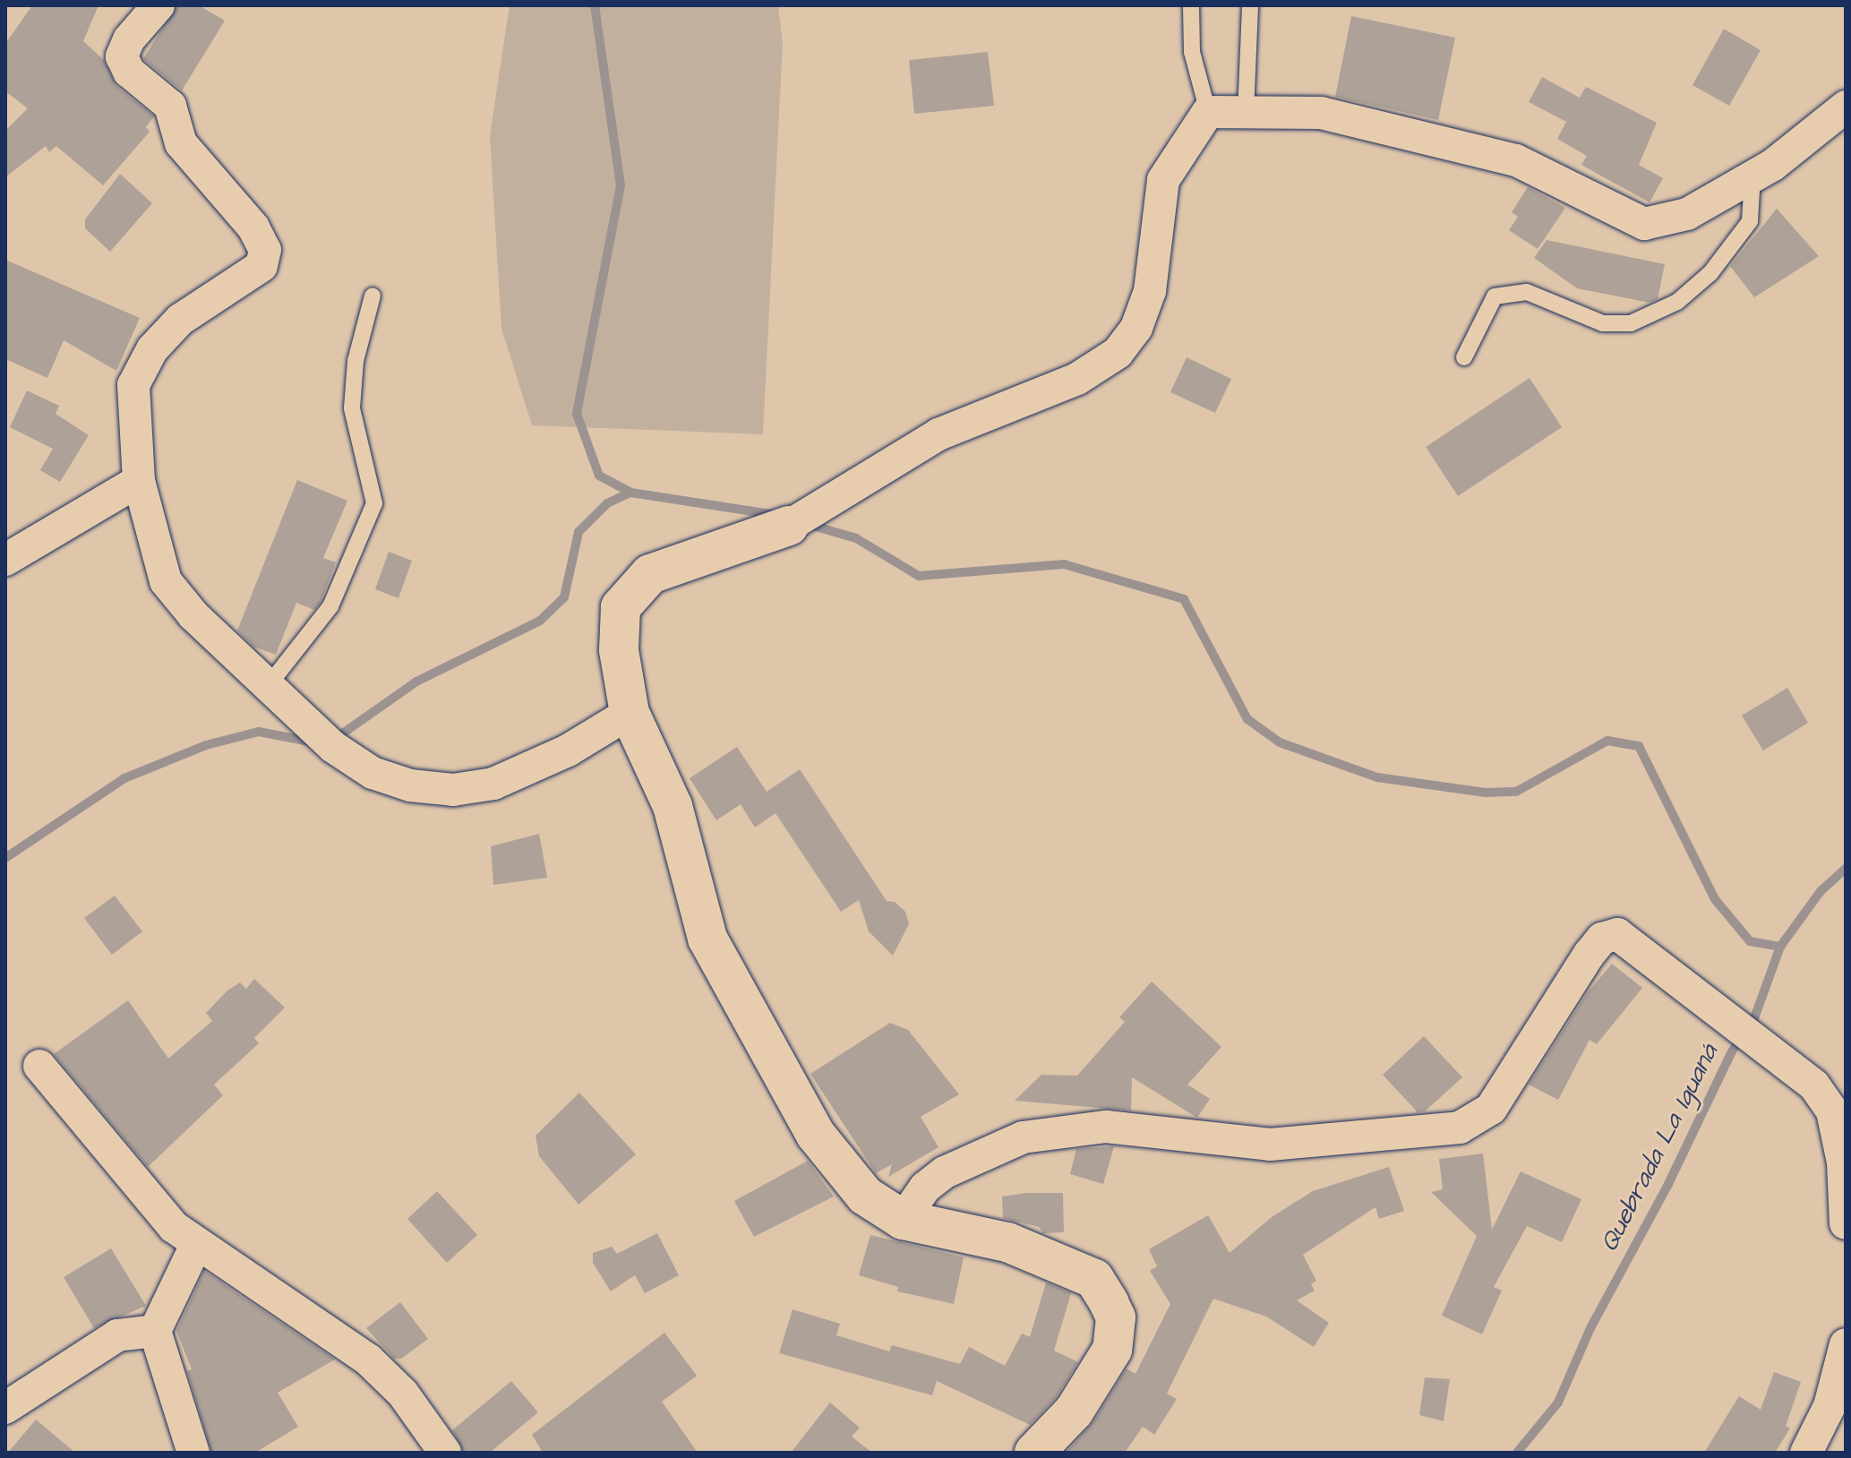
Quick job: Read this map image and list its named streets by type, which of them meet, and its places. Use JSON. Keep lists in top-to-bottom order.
{
  "water": ["Quebrada La Iguaná"]
}
